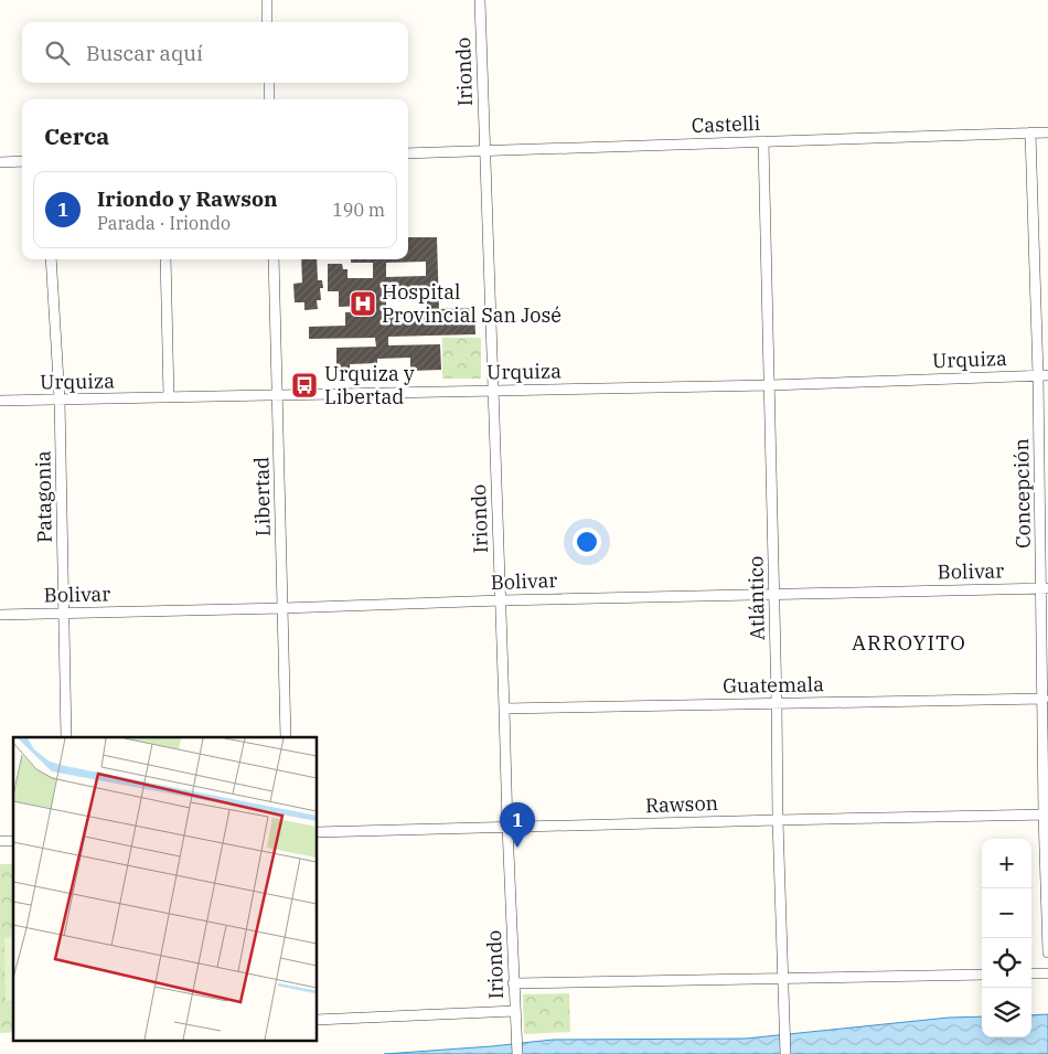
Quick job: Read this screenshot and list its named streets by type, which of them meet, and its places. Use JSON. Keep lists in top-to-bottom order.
{
  "streets": {
    "street": [
      "Iriondo",
      "Castelli",
      "Urquiza",
      "Concepción",
      "Patagonia",
      "Libertad",
      "Bolivar",
      "Atlántico",
      "Guatemala",
      "Rawson"
    ]
  },
  "crossings": [
    ["Iriondo", "Castelli"],
    ["Iriondo", "Urquiza"],
    ["Iriondo", "Bolivar"],
    ["Iriondo", "Guatemala"],
    ["Iriondo", "Rawson"],
    ["Castelli", "Concepción"],
    ["Castelli", "Atlántico"],
    ["Urquiza", "Concepción"],
    ["Urquiza", "Patagonia"],
    ["Urquiza", "Libertad"],
    ["Urquiza", "Atlántico"],
    ["Concepción", "Bolivar"],
    ["Concepción", "Guatemala"],
    ["Concepción", "Rawson"],
    ["Patagonia", "Bolivar"],
    ["Libertad", "Bolivar"],
    ["Bolivar", "Atlántico"],
    ["Atlántico", "Guatemala"],
    ["Atlántico", "Rawson"]
  ],
  "districts": ["ARROYITO"],
  "places": {
    "hospital": ["Hospital Provincial San José"],
    "bus stop": ["Urquiza y Libertad"]
  },
  "page": {
    "search": "Buscar aquí",
    "heading": "Cerca",
    "list": [
      {
        "mark": "1",
        "name": "Iriondo y Rawson",
        "note": "Parada · Iriondo",
        "value": "190 m"
      }
    ],
    "pins": "1",
    "map_buttons": ["+", "−"]
  }
}
